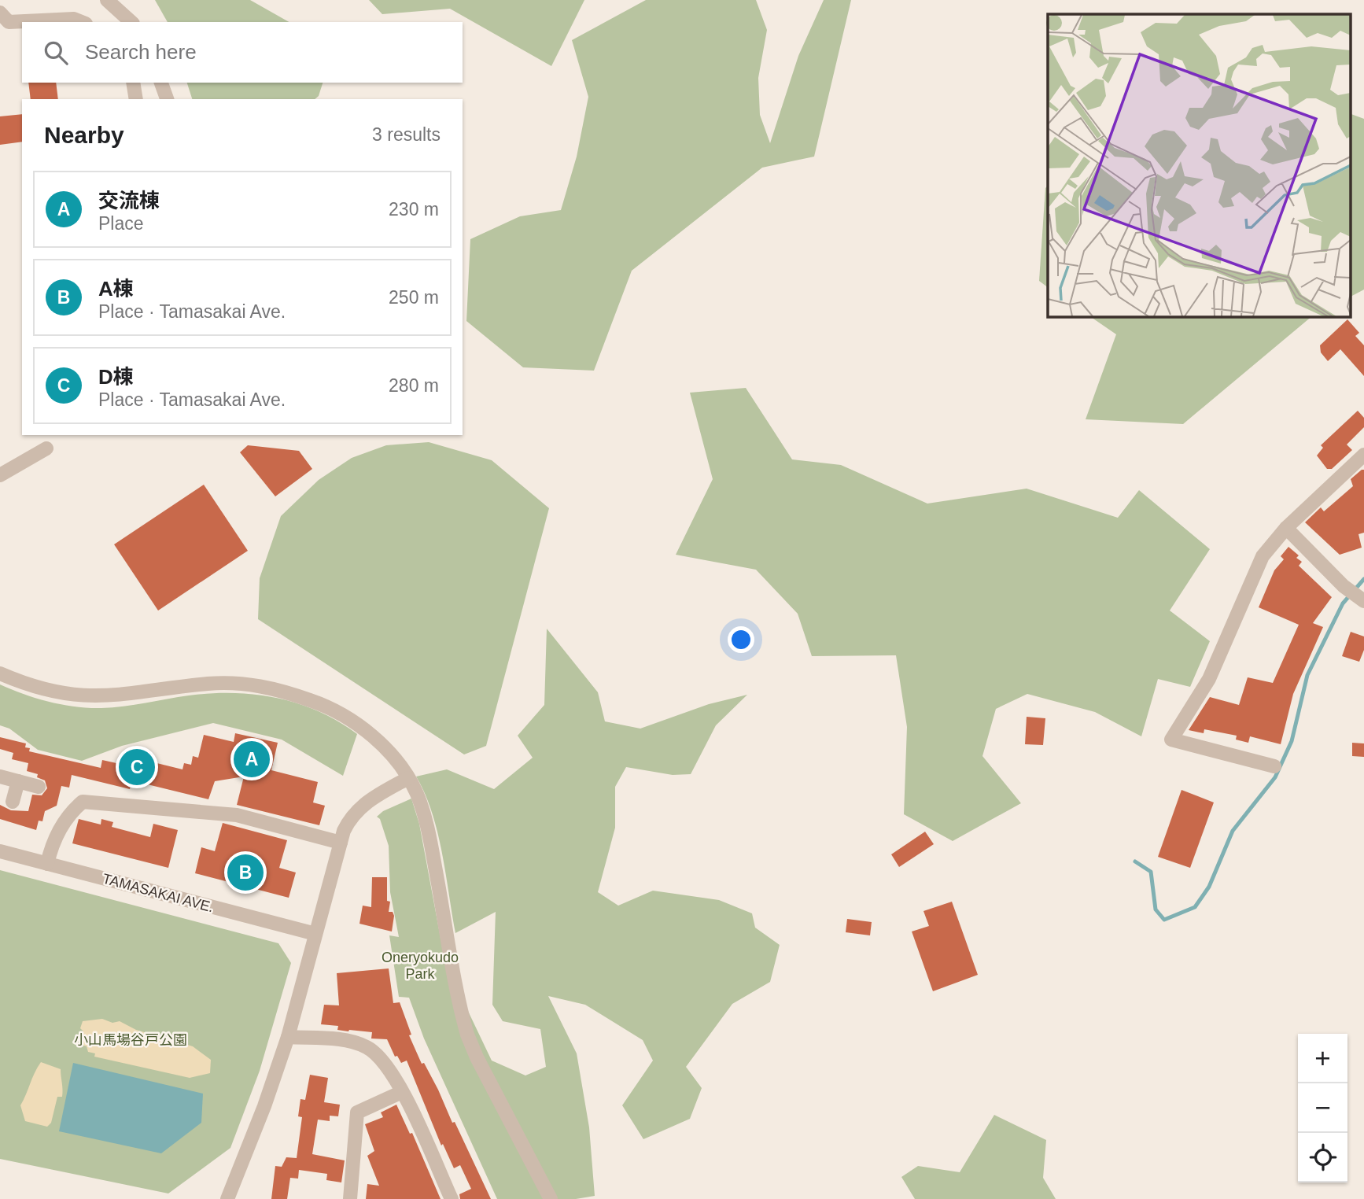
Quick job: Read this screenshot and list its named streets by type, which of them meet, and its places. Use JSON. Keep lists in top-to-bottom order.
{
  "streets": {
    "street": ["TAMASAKAI AVE."]
  },
  "parks": ["Oneryokudo Park", "小山馬場谷戸公園"],
  "page": {
    "search": "Search here",
    "heading": ["Nearby", "3 results"],
    "list": [
      {
        "mark": "A",
        "name": "交流棟",
        "note": "Place",
        "value": "230 m"
      },
      {
        "mark": "B",
        "name": "A棟",
        "note": "Place · Tamasakai Ave.",
        "value": "250 m"
      },
      {
        "mark": "C",
        "name": "D棟",
        "note": "Place · Tamasakai Ave.",
        "value": "280 m"
      }
    ],
    "pins": ["A", "C", "B"],
    "map_buttons": ["+", "−"]
  }
}
